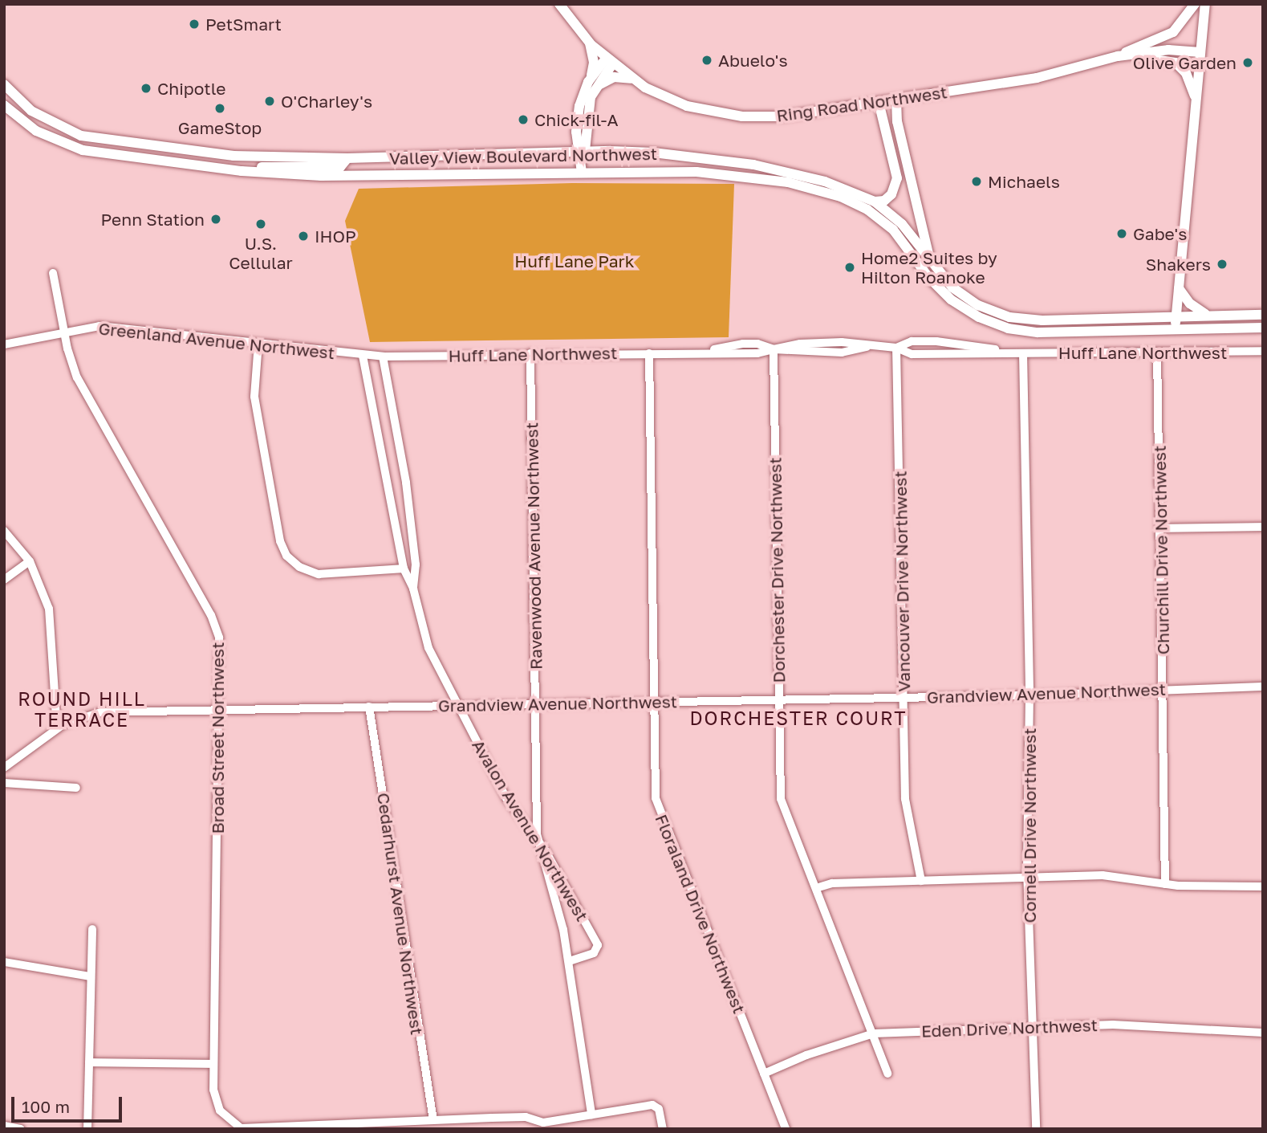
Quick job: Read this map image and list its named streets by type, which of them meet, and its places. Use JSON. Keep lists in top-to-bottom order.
{
  "streets": {
    "main road": ["Ring Road Northwest", "Valley View Boulevard Northwest"],
    "street": [
      "Greenland Avenue Northwest",
      "Huff Lane Northwest",
      "Ravenwood Avenue Northwest",
      "Churchill Drive Northwest",
      "Dorchester Drive Northwest",
      "Vancouver Drive Northwest",
      "Grandview Avenue Northwest",
      "Broad Street Northwest",
      "Cornell Drive Northwest",
      "Avalon Avenue Northwest",
      "Cedarhurst Avenue Northwest",
      "Floraland Drive Northwest",
      "Eden Drive Northwest"
    ]
  },
  "crossings": [
    ["Greenland Avenue Northwest", "Huff Lane Northwest"],
    ["Greenland Avenue Northwest", "Broad Street Northwest"],
    ["Greenland Avenue Northwest", "Avalon Avenue Northwest"],
    ["Huff Lane Northwest", "Ravenwood Avenue Northwest"],
    ["Huff Lane Northwest", "Churchill Drive Northwest"],
    ["Huff Lane Northwest", "Dorchester Drive Northwest"],
    ["Huff Lane Northwest", "Vancouver Drive Northwest"],
    ["Huff Lane Northwest", "Cornell Drive Northwest"],
    ["Huff Lane Northwest", "Avalon Avenue Northwest"],
    ["Huff Lane Northwest", "Floraland Drive Northwest"],
    ["Ravenwood Avenue Northwest", "Grandview Avenue Northwest"],
    ["Ravenwood Avenue Northwest", "Avalon Avenue Northwest"],
    ["Churchill Drive Northwest", "Grandview Avenue Northwest"],
    ["Dorchester Drive Northwest", "Grandview Avenue Northwest"],
    ["Dorchester Drive Northwest", "Eden Drive Northwest"],
    ["Vancouver Drive Northwest", "Grandview Avenue Northwest"],
    ["Grandview Avenue Northwest", "Broad Street Northwest"],
    ["Grandview Avenue Northwest", "Cornell Drive Northwest"],
    ["Grandview Avenue Northwest", "Avalon Avenue Northwest"],
    ["Grandview Avenue Northwest", "Cedarhurst Avenue Northwest"],
    ["Grandview Avenue Northwest", "Floraland Drive Northwest"],
    ["Cornell Drive Northwest", "Eden Drive Northwest"],
    ["Floraland Drive Northwest", "Eden Drive Northwest"]
  ],
  "districts": ["ROUND HILL TERRACE", "DORCHESTER COURT"],
  "parks": ["Huff Lane Park"],
  "places": [
    "PetSmart",
    "Abuelo's",
    "Olive Garden",
    "Chipotle",
    "O'Charley's",
    "GameStop",
    "Chick-fil-A",
    "Michaels",
    "Penn Station",
    "U.S. Cellular",
    "Gabe's",
    "IHOP",
    "Shakers",
    "Home2 Suites by Hilton Roanoke"
  ],
  "scale_bar": "100 m"
}
